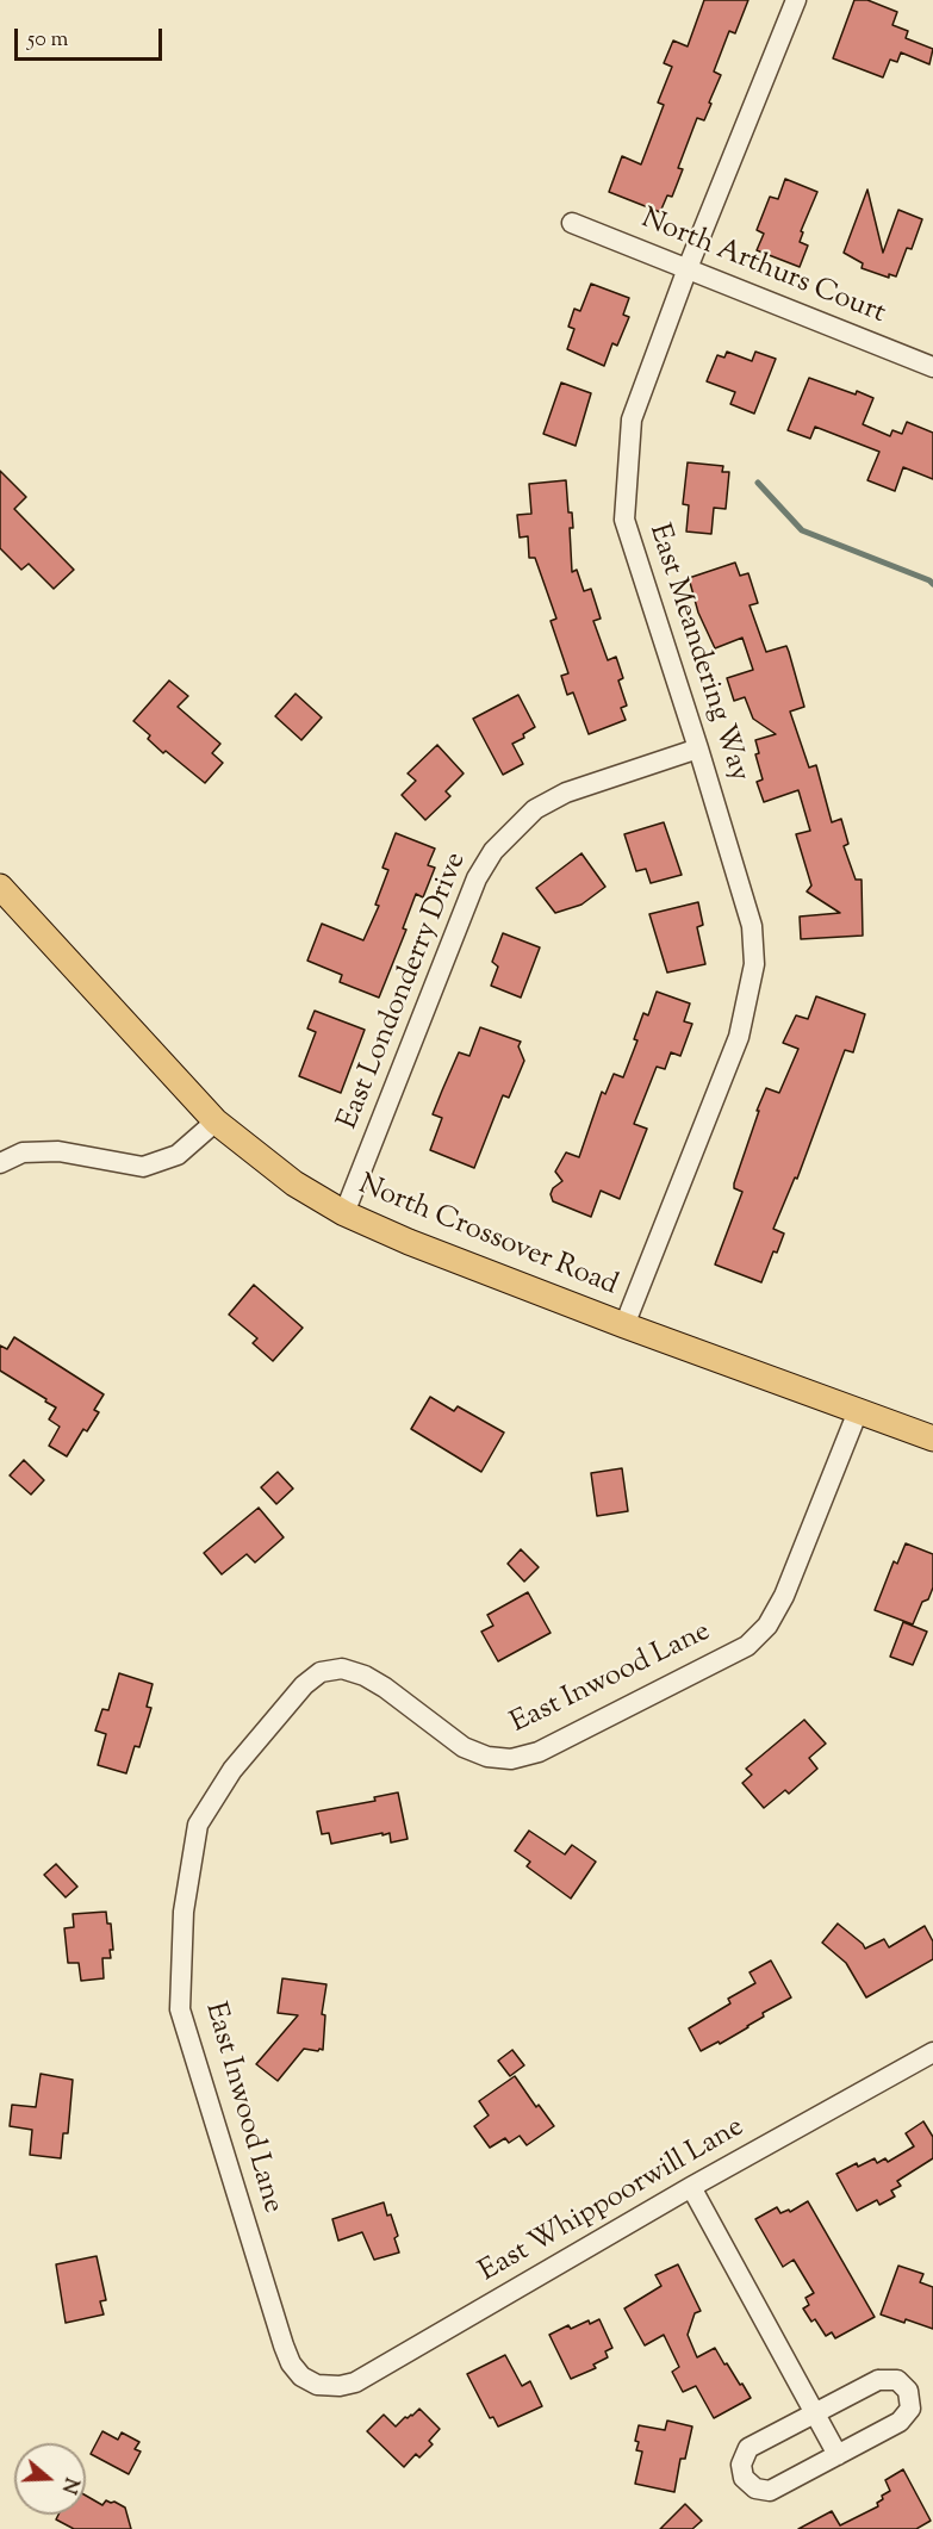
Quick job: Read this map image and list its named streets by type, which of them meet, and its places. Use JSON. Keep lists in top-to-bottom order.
{
  "streets": {
    "main road": ["North Crossover Road"],
    "street": [
      "North Arthurs Court",
      "East Meandering Way",
      "East Londonderry Drive",
      "East Inwood Lane",
      "East Whippoorwill Lane"
    ]
  },
  "crossings": [
    ["North Arthurs Court", "East Meandering Way"],
    ["East Meandering Way", "East Londonderry Drive"],
    ["East Meandering Way", "North Crossover Road"],
    ["East Londonderry Drive", "North Crossover Road"],
    ["North Crossover Road", "East Inwood Lane"],
    ["East Inwood Lane", "East Whippoorwill Lane"]
  ],
  "scale_bar": "50 m",
  "north": "right"
}
